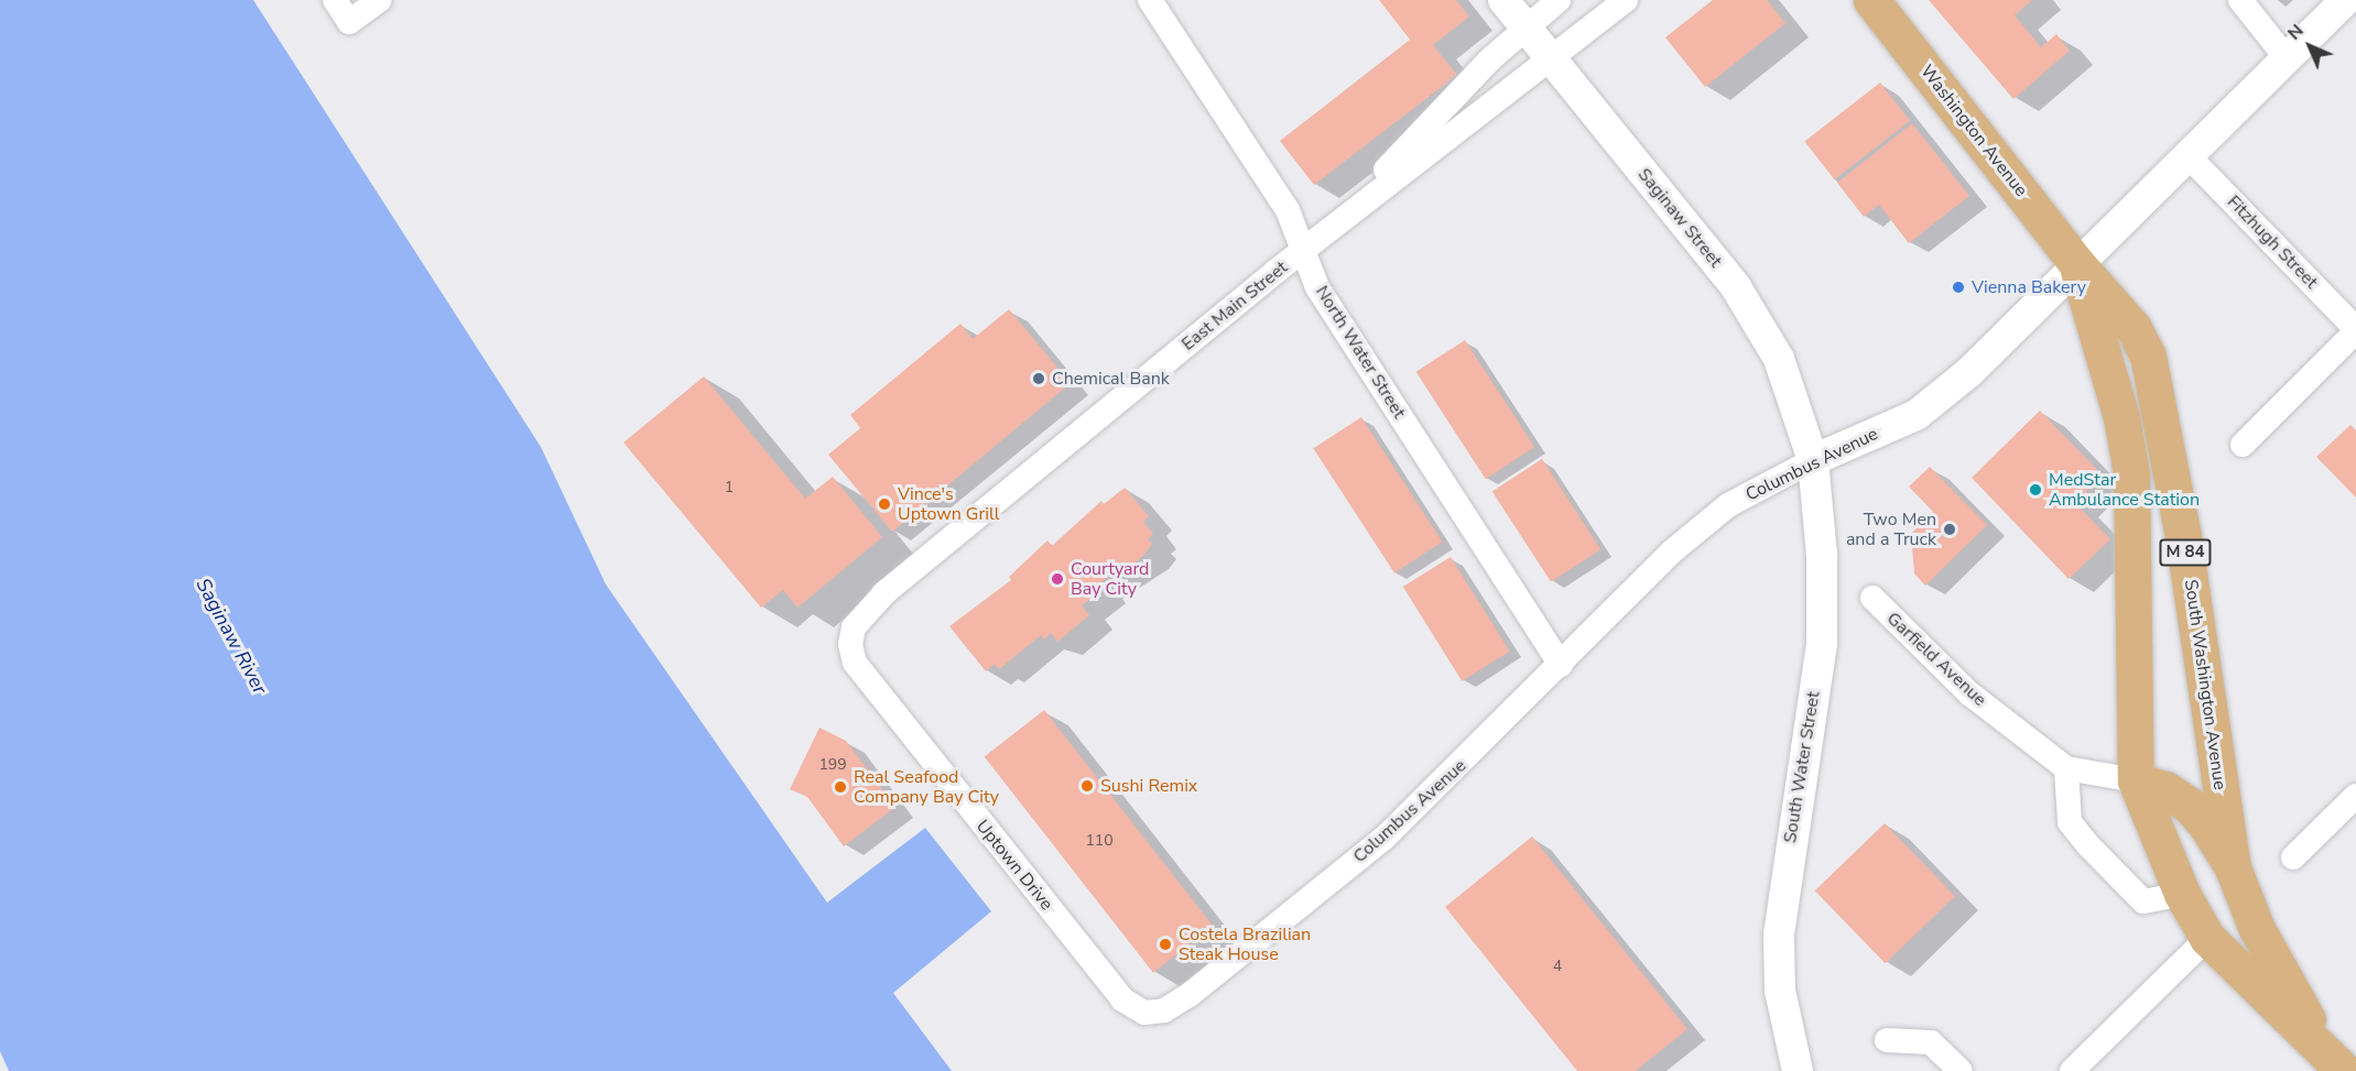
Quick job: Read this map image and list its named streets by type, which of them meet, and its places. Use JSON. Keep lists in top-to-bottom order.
{
  "streets": {
    "main road": ["Washington Avenue", "M 84", "South Washington Avenue"],
    "street": [
      "Saginaw Street",
      "Fitzhugh Street",
      "East Main Street",
      "North Water Street",
      "Columbus Avenue",
      "Garfield Avenue",
      "South Water Street",
      "Uptown Drive"
    ]
  },
  "crossings": [
    ["Washington Avenue", "Columbus Avenue"],
    ["Washington Avenue", "M 84"],
    ["Washington Avenue", "South Washington Avenue"],
    ["Saginaw Street", "East Main Street"],
    ["Saginaw Street", "Columbus Avenue"],
    ["Saginaw Street", "South Water Street"],
    ["Fitzhugh Street", "Columbus Avenue"],
    ["East Main Street", "North Water Street"],
    ["East Main Street", "Uptown Drive"],
    ["North Water Street", "Columbus Avenue"],
    ["Columbus Avenue", "M 84"],
    ["Columbus Avenue", "South Washington Avenue"],
    ["Columbus Avenue", "South Water Street"],
    ["Columbus Avenue", "Uptown Drive"],
    ["M 84", "Garfield Avenue"],
    ["M 84", "South Washington Avenue"]
  ],
  "water": ["Saginaw River"],
  "places": [
    "Vienna Bakery",
    "Chemical Bank",
    "MedStar Ambulance Station",
    "Vince's Uptown Grill",
    "Two Men and a Truck",
    "Courtyard Bay City",
    "Sushi Remix",
    "Real Seafood Company Bay City",
    "Costela Brazilian Steak House"
  ],
  "house_numbers": [
    "1",
    "199",
    "110",
    "4"
  ],
  "north": "top left"
}
